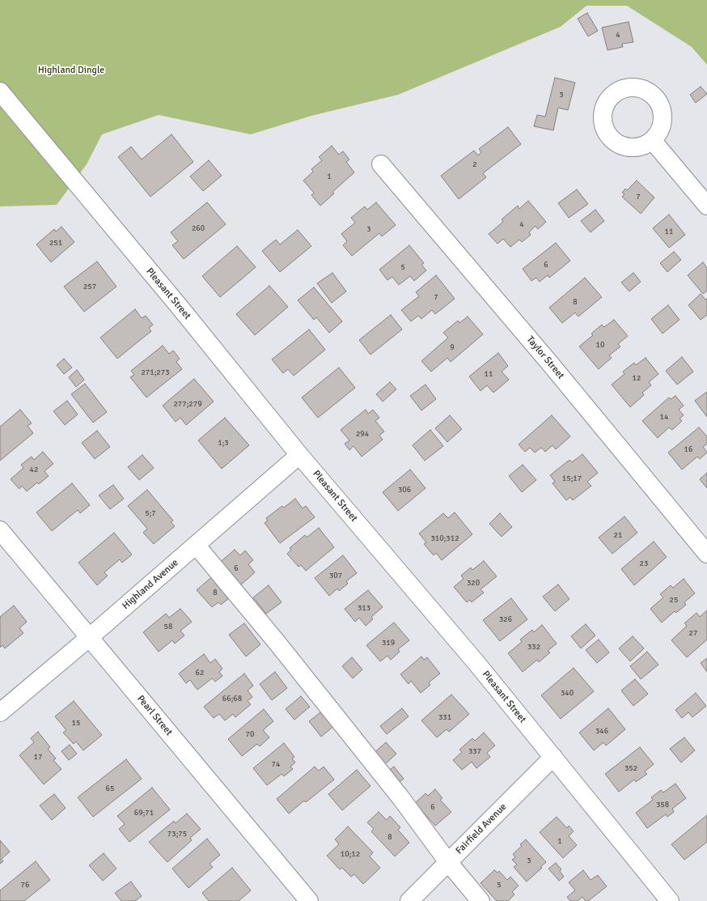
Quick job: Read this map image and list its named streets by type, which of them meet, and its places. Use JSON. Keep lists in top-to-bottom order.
{
  "streets": {
    "street": [
      "Pleasant Street",
      "Taylor Street",
      "Highland Avenue",
      "Pearl Street",
      "Fairfield Avenue"
    ]
  },
  "crossings": [
    ["Pleasant Street", "Highland Avenue"],
    ["Pleasant Street", "Fairfield Avenue"],
    ["Highland Avenue", "Pearl Street"]
  ],
  "parks": ["Highland Dingle"],
  "house_numbers": [
    "4",
    "3",
    "2",
    "1",
    "7",
    "4",
    "260",
    "3",
    "11",
    "251",
    "6",
    "5",
    "257",
    "7",
    "8",
    "10",
    "9",
    "271;273",
    "11",
    "12",
    "277;279",
    "14",
    "294",
    "1;3",
    "16",
    "42",
    "15;17",
    "306",
    "5;7",
    "21",
    "310;312",
    "23",
    "6",
    "307",
    "320",
    "8",
    "25",
    "313",
    "326",
    "58",
    "27",
    "319",
    "332",
    "62",
    "340",
    "66;68",
    "331",
    "15",
    "346",
    "70",
    "337",
    "17",
    "74",
    "352",
    "65",
    "358",
    "6",
    "69;71",
    "73;75",
    "8",
    "1",
    "10;12",
    "3",
    "76",
    "5"
  ]
}
